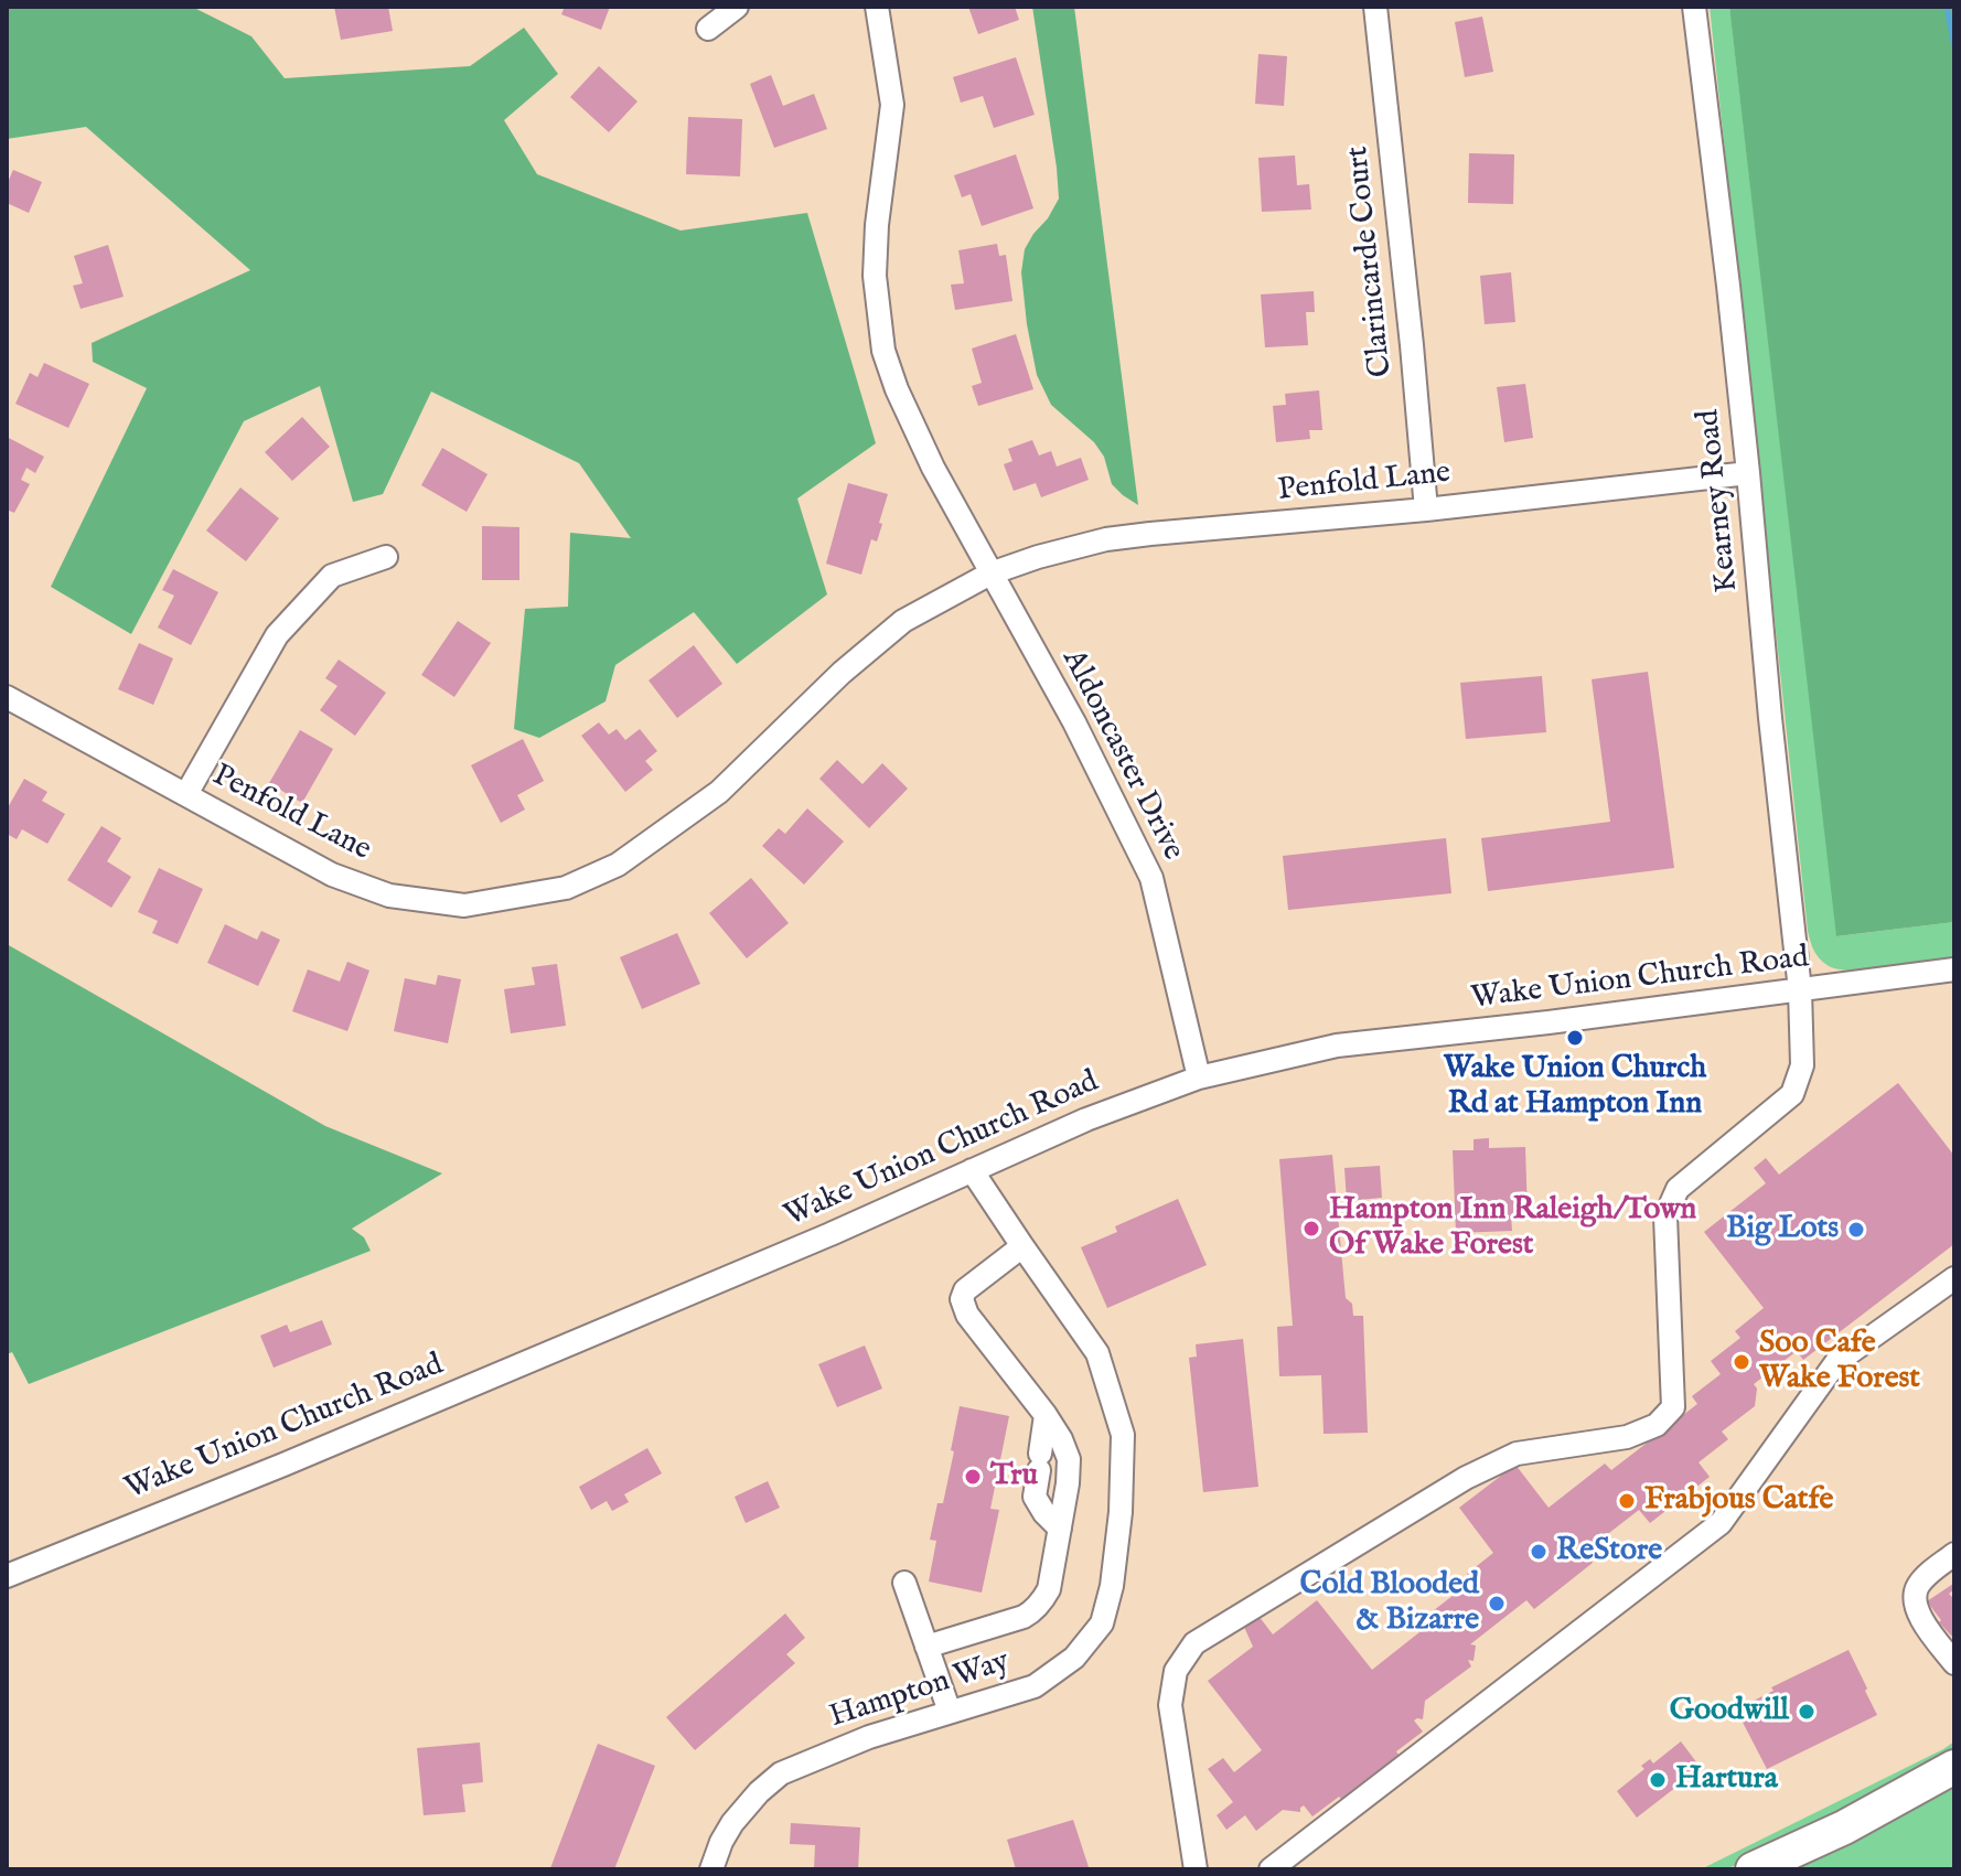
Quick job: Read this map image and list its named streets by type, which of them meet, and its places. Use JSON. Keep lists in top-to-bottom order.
{
  "streets": {
    "street": [
      "Clarincarde Court",
      "Penfold Lane",
      "Kearney Road",
      "Aldoncaster Drive",
      "Wake Union Church Road",
      "Hampton Way"
    ]
  },
  "crossings": [
    ["Clarincarde Court", "Penfold Lane"],
    ["Penfold Lane", "Kearney Road"],
    ["Penfold Lane", "Aldoncaster Drive"],
    ["Kearney Road", "Wake Union Church Road"],
    ["Aldoncaster Drive", "Wake Union Church Road"],
    ["Wake Union Church Road", "Hampton Way"]
  ],
  "places": [
    "Wake Union Church Rd at Hampton Inn",
    "Hampton Inn Raleigh/Town Of Wake Forest",
    "Big Lots",
    "Soo Cafe Wake Forest",
    "Tru",
    "Frabjous Catfe",
    "ReStore",
    "Cold Blooded & Bizarre",
    "Goodwill",
    "Hartura"
  ]
}
